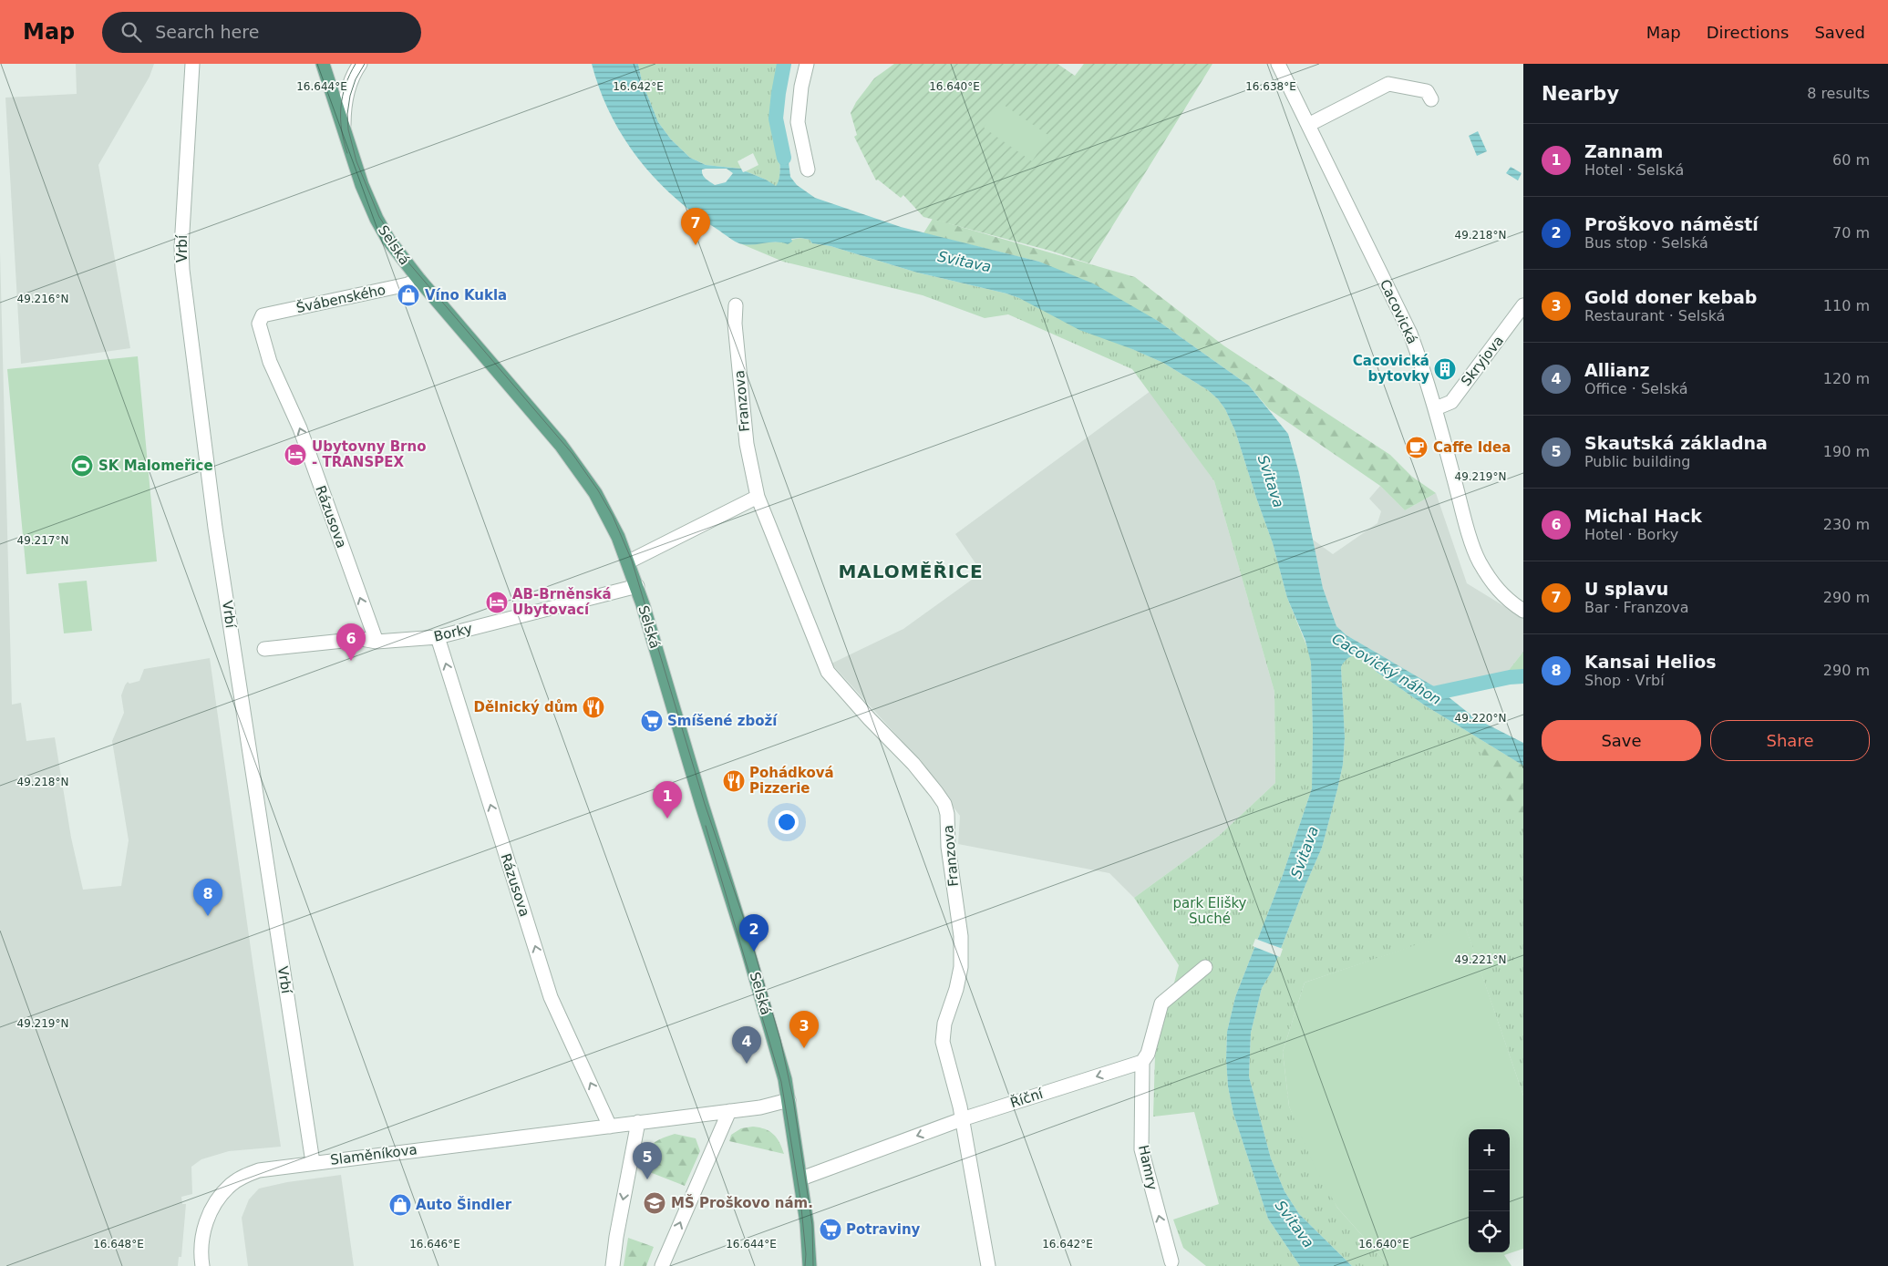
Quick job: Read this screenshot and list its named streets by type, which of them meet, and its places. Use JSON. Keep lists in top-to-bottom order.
{
  "streets": {
    "main road": ["Selská"],
    "street": [
      "Vrbí",
      "Švábenského",
      "Cacovická",
      "Skryjova",
      "Franzova",
      "Rázusova",
      "Borky",
      "Říční",
      "Slaměníkova",
      "Hamry"
    ]
  },
  "crossings": [
    ["Selská", "Švábenského"],
    ["Selská", "Borky"],
    ["Selská", "Říční"],
    ["Selská", "Slaměníkova"],
    ["Vrbí", "Slaměníkova"],
    ["Švábenského", "Rázusova"],
    ["Cacovická", "Skryjova"],
    ["Franzova", "Říční"],
    ["Rázusova", "Borky"],
    ["Rázusova", "Slaměníkova"],
    ["Říční", "Hamry"]
  ],
  "one_way": ["Rázusova", "Říční", "Hamry"],
  "districts": ["MALOMĚŘICE"],
  "water": ["Svitava", "Cacovický náhon"],
  "parks": ["park Elišky Suché"],
  "places": {
    "shop": ["Víno Kukla", "Auto Šindler"],
    "building": ["Cacovická bytovky"],
    "cafe": ["Caffe Idea"],
    "hotel": ["Ubytovny Brno - TRANSPEX", "AB-Brněnská Ubytovací"],
    "sports": ["SK Malomeřice"],
    "restaurant": ["Dělnický dům", "Pohádková Pizzerie"],
    "supermarket": ["Smíšené zboží", "Potraviny"],
    "school or university": ["MŠ Proškovo nám."]
  },
  "page": {
    "header": "Map",
    "search": "Search here",
    "nav": ["Map", "Directions", "Saved"],
    "heading": ["Nearby", "8 results"],
    "list": [
      {
        "mark": "1",
        "name": "Zannam",
        "note": "Hotel · Selská",
        "value": "60 m"
      },
      {
        "mark": "2",
        "name": "Proškovo náměstí",
        "note": "Bus stop · Selská",
        "value": "70 m"
      },
      {
        "mark": "3",
        "name": "Gold doner kebab",
        "note": "Restaurant · Selská",
        "value": "110 m"
      },
      {
        "mark": "4",
        "name": "Allianz",
        "note": "Office · Selská",
        "value": "120 m"
      },
      {
        "mark": "5",
        "name": "Skautská základna",
        "note": "Public building",
        "value": "190 m"
      },
      {
        "mark": "6",
        "name": "Michal Hack",
        "note": "Hotel · Borky",
        "value": "230 m"
      },
      {
        "mark": "7",
        "name": "U splavu",
        "note": "Bar · Franzova",
        "value": "290 m"
      },
      {
        "mark": "8",
        "name": "Kansai Helios",
        "note": "Shop · Vrbí",
        "value": "290 m"
      }
    ],
    "pins": [
      "7",
      "6",
      "1",
      "8",
      "2",
      "3",
      "4",
      "5"
    ],
    "buttons": ["Save", "Share"],
    "map_buttons": ["+", "−"]
  },
  "coordinates": [
    "16.644°E",
    "16.642°E",
    "16.640°E",
    "16.638°E",
    "49.218°N",
    "49.216°N",
    "49.219°N",
    "49.217°N",
    "49.220°N",
    "49.221°N",
    "16.648°E",
    "16.646°E"
  ]
}
